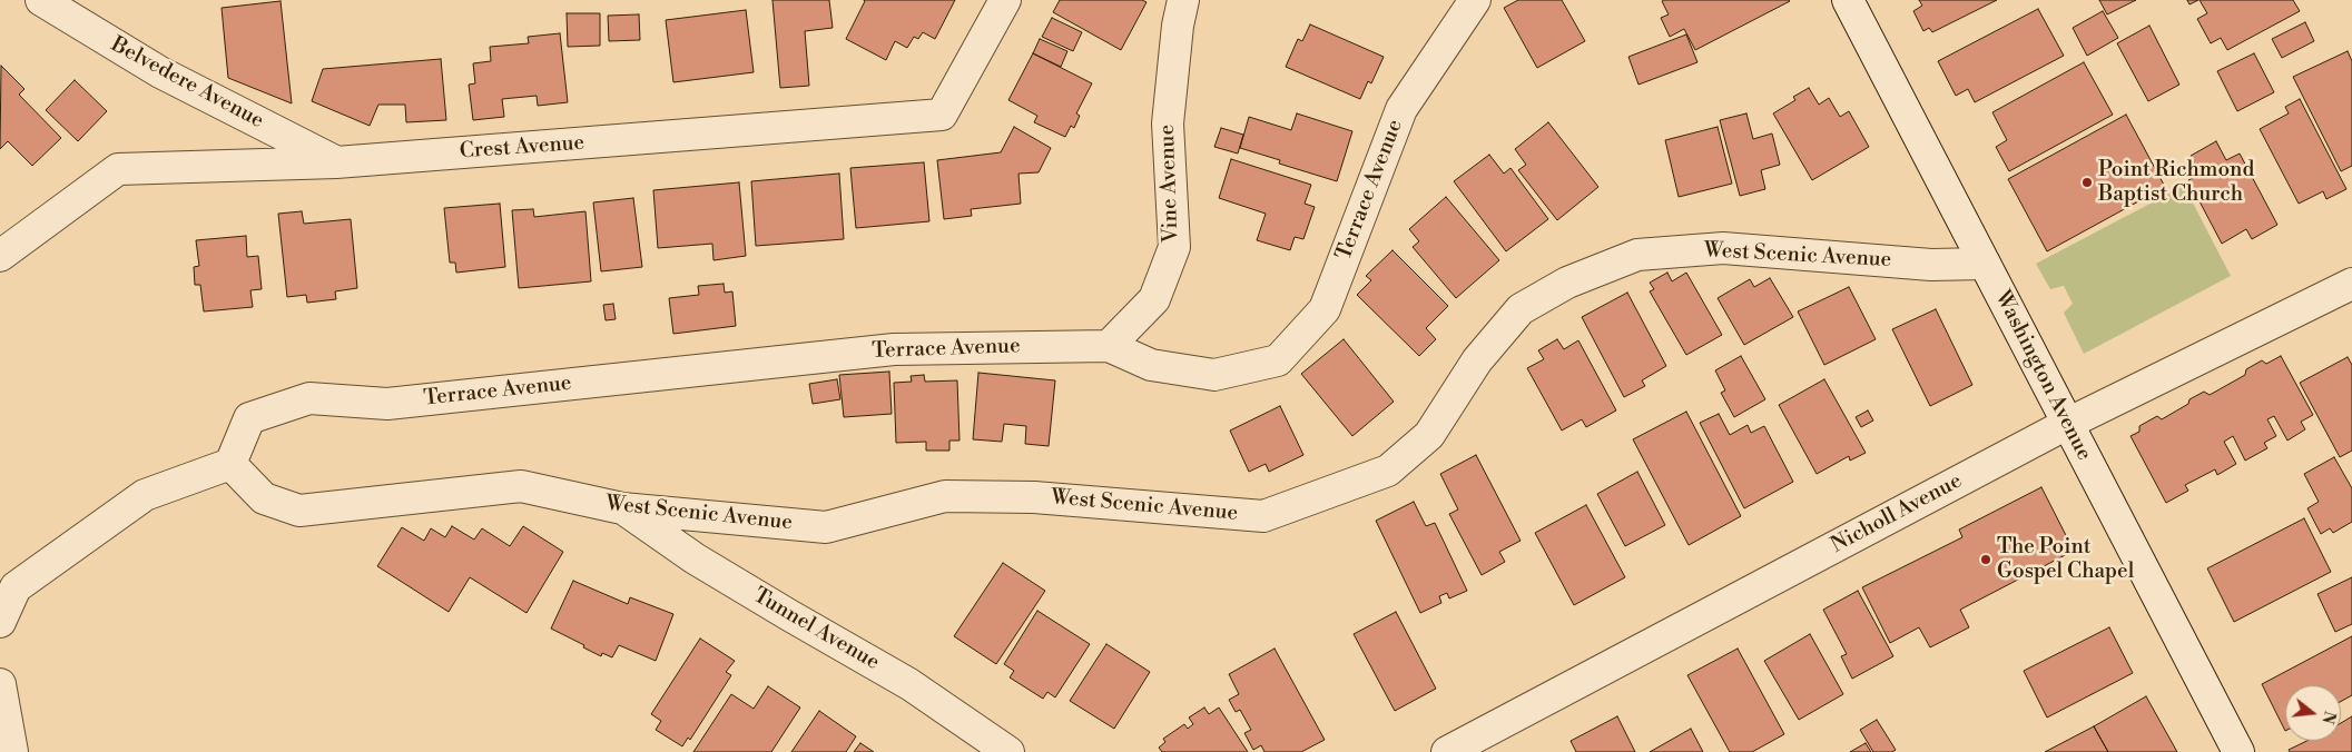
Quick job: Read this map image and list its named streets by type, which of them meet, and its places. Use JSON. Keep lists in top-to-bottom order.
{
  "streets": {
    "street": [
      "Belvedere Avenue",
      "Crest Avenue",
      "Vine Avenue",
      "Terrace Avenue",
      "West Scenic Avenue",
      "Washington Avenue",
      "Nicholl Avenue",
      "Tunnel Avenue"
    ]
  },
  "crossings": [
    ["Belvedere Avenue", "Crest Avenue"],
    ["Vine Avenue", "Terrace Avenue"],
    ["Terrace Avenue", "West Scenic Avenue"],
    ["West Scenic Avenue", "Washington Avenue"],
    ["West Scenic Avenue", "Tunnel Avenue"],
    ["Washington Avenue", "Nicholl Avenue"]
  ],
  "places": ["Point Richmond Baptist Church", "The Point Gospel Chapel"],
  "north": "right"
}
